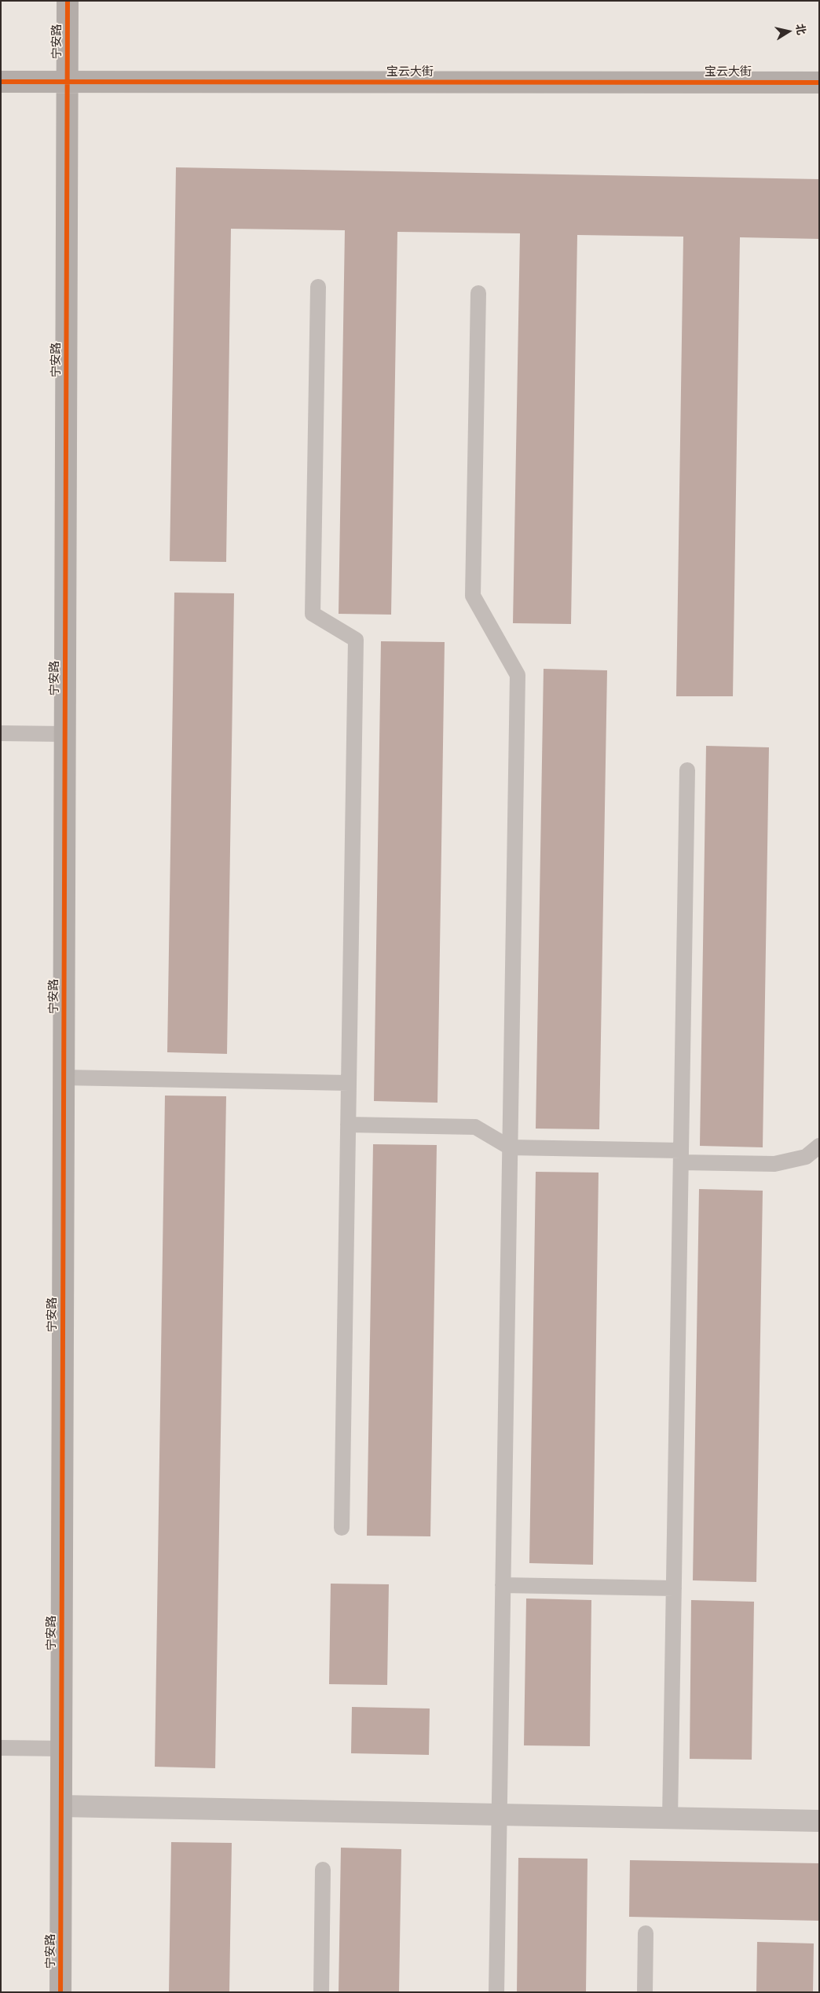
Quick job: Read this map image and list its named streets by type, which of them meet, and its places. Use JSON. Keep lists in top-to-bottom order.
{
  "streets": {
    "street": ["宁安路", "宝云大街"]
  },
  "crossings": [
    ["宁安路", "宝云大街"]
  ],
  "north": "right"
}
